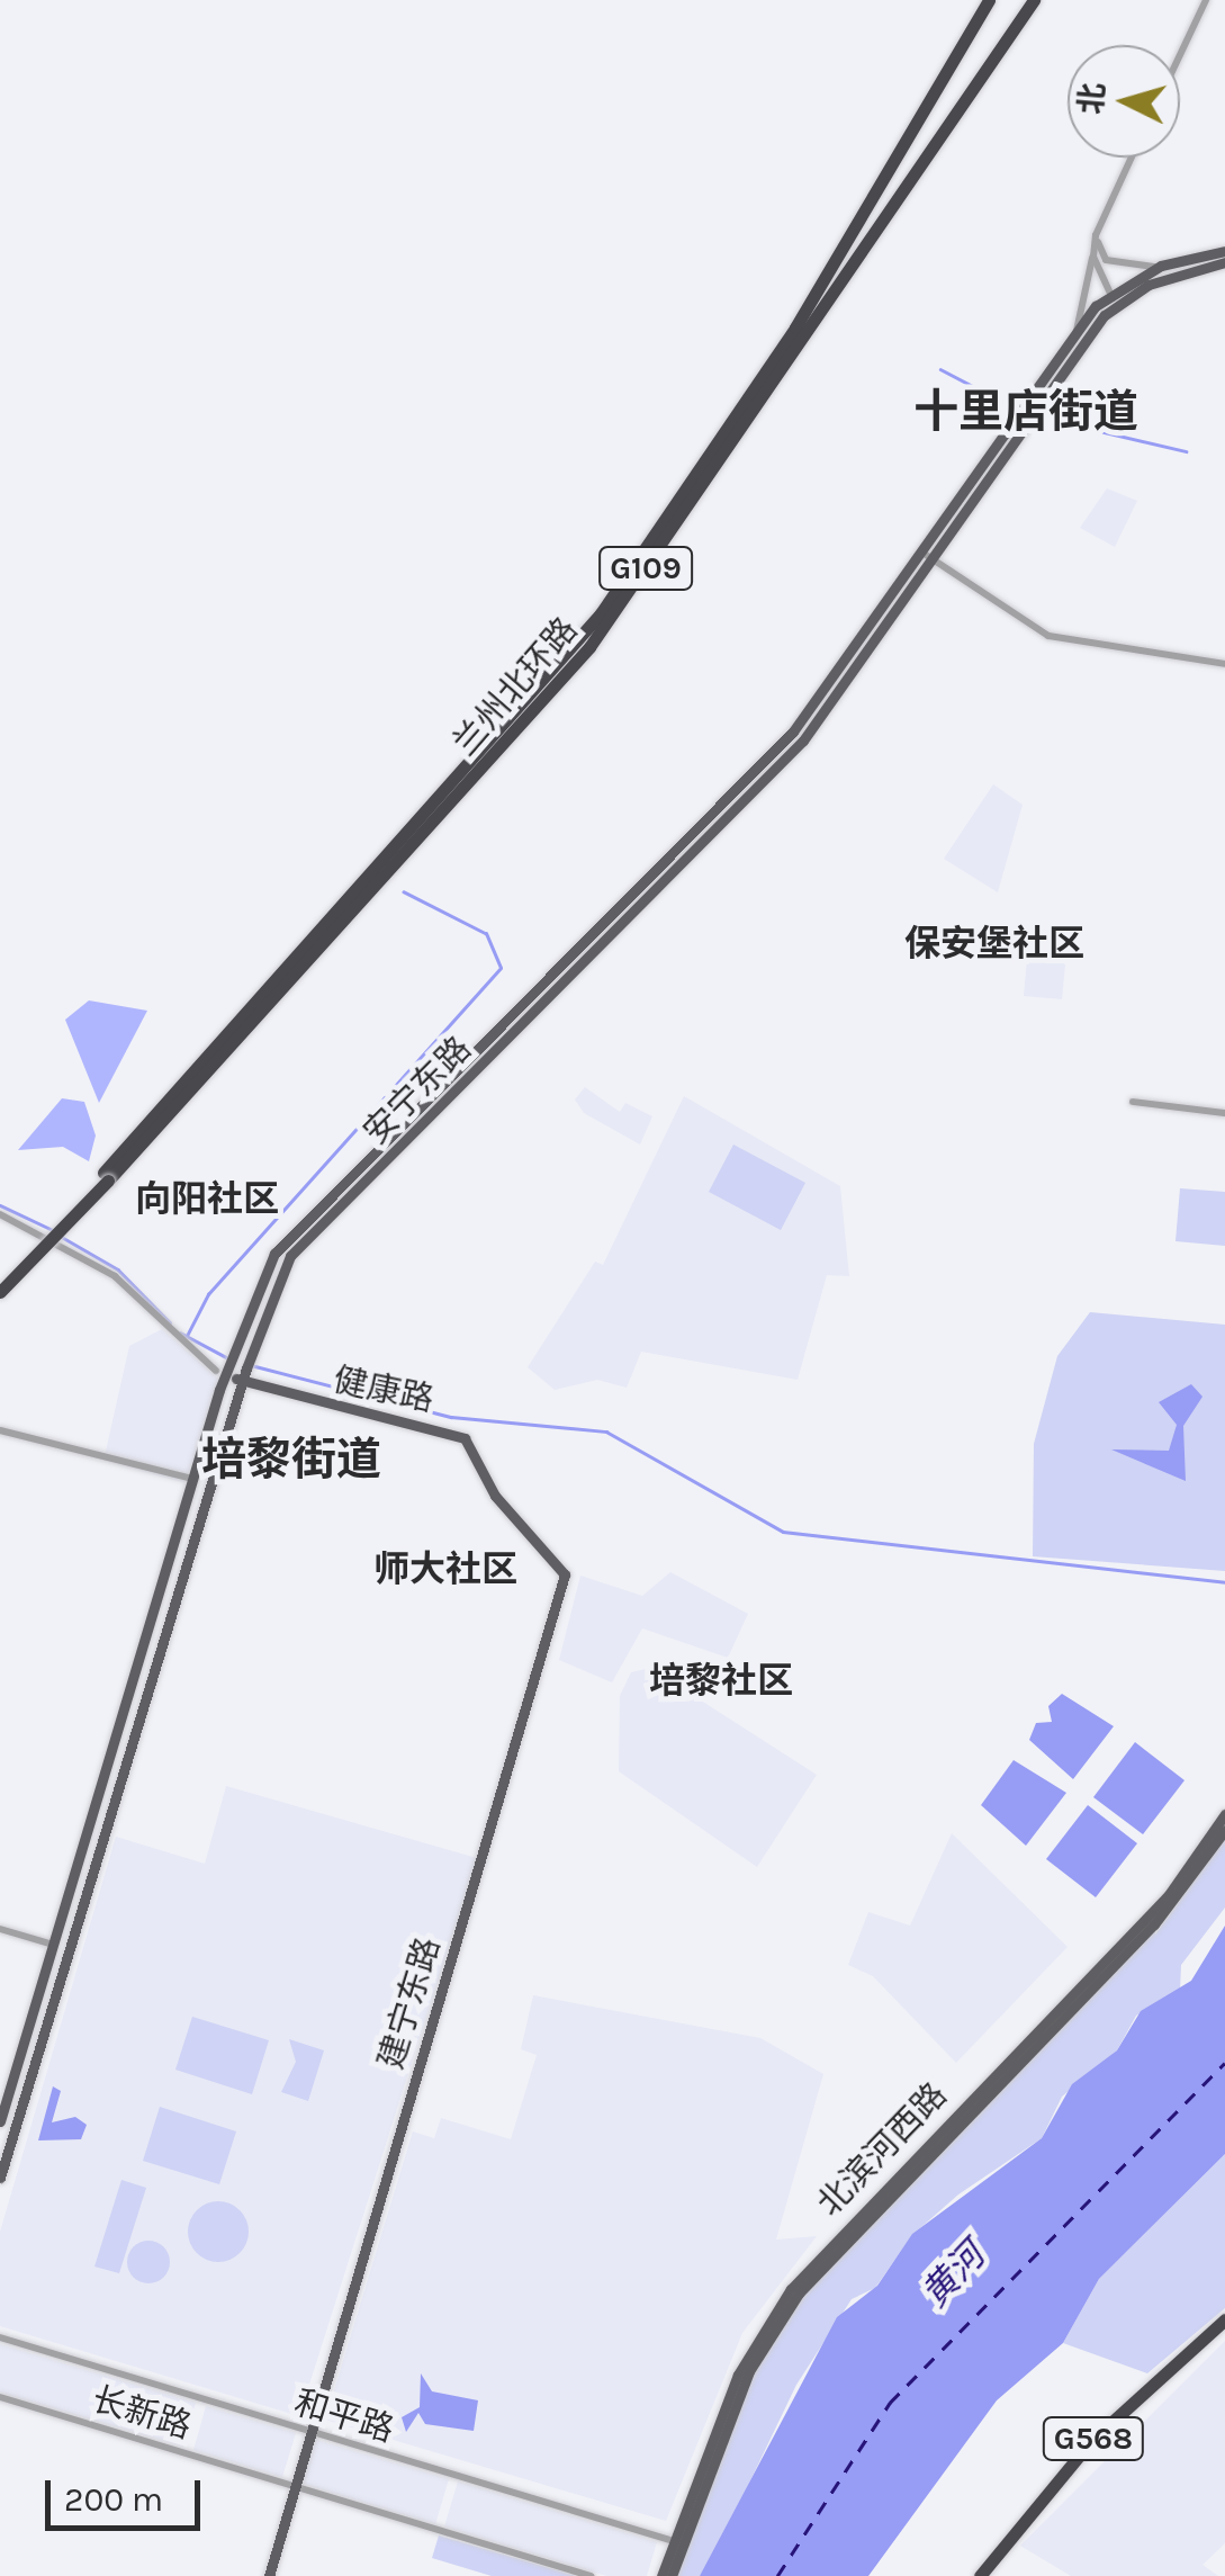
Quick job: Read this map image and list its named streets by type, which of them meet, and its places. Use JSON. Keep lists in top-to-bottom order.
{
  "streets": {
    "highway": ["G109", "兰州北环路", "G568"],
    "main road": [
      "安宁东路",
      "健康路",
      "建宁东路",
      "北滨河西路"
    ],
    "street": ["长新路", "和平路"]
  },
  "crossings": [
    ["安宁东路", "健康路"],
    ["健康路", "建宁东路"],
    ["建宁东路", "长新路"],
    ["建宁东路", "和平路"],
    ["北滨河西路", "和平路"]
  ],
  "districts": [
    "十里店街道",
    "保安堡社区",
    "向阳社区",
    "培黎街道",
    "师大社区",
    "培黎社区"
  ],
  "water": ["黄河"],
  "scale_bar": "200 m",
  "north": "left"
}
